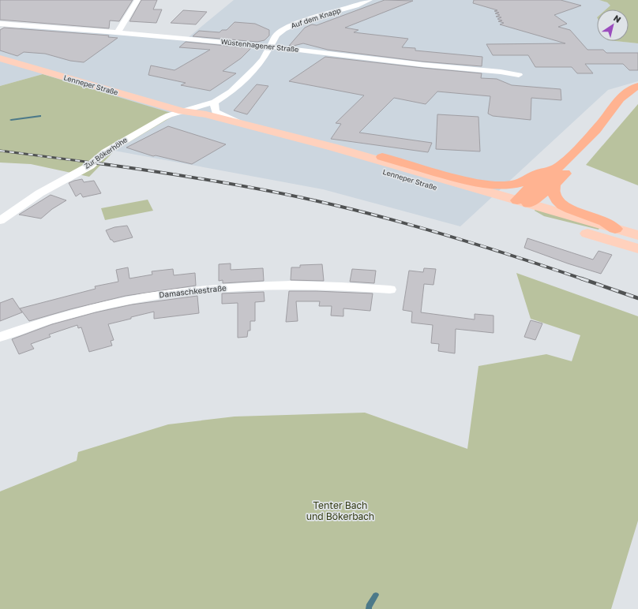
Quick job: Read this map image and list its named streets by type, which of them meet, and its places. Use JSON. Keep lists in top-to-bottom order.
{
  "streets": {
    "main road": ["Lenneper Straße"],
    "street": [
      "Auf dem Knapp",
      "Wüstenhagener Straße",
      "Zur Bökerhöhe",
      "Damaschkestraße"
    ]
  },
  "crossings": [
    ["Auf dem Knapp", "Wüstenhagener Straße"],
    ["Auf dem Knapp", "Zur Bökerhöhe"],
    ["Lenneper Straße", "Zur Bökerhöhe"]
  ],
  "parks": ["Tenter Bach und Bökerbach"],
  "north": "top right"
}
